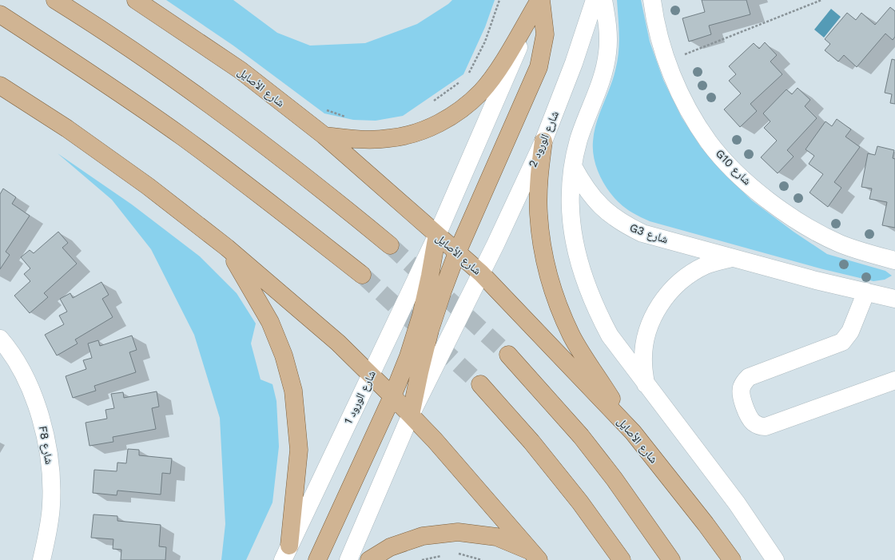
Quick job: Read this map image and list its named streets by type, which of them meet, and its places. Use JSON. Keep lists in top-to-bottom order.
{
  "streets": {
    "main road": ["شارع الأصايل"],
    "street": [
      "شارع الورود 2",
      "G10 شارع",
      "G3 شارع",
      "شارع الورود 1",
      "F8 شارع"
    ]
  },
  "crossings": [
    ["شارع الأصايل", "شارع الورود 2"],
    ["شارع الأصايل", "شارع الورود 1"]
  ]
}
